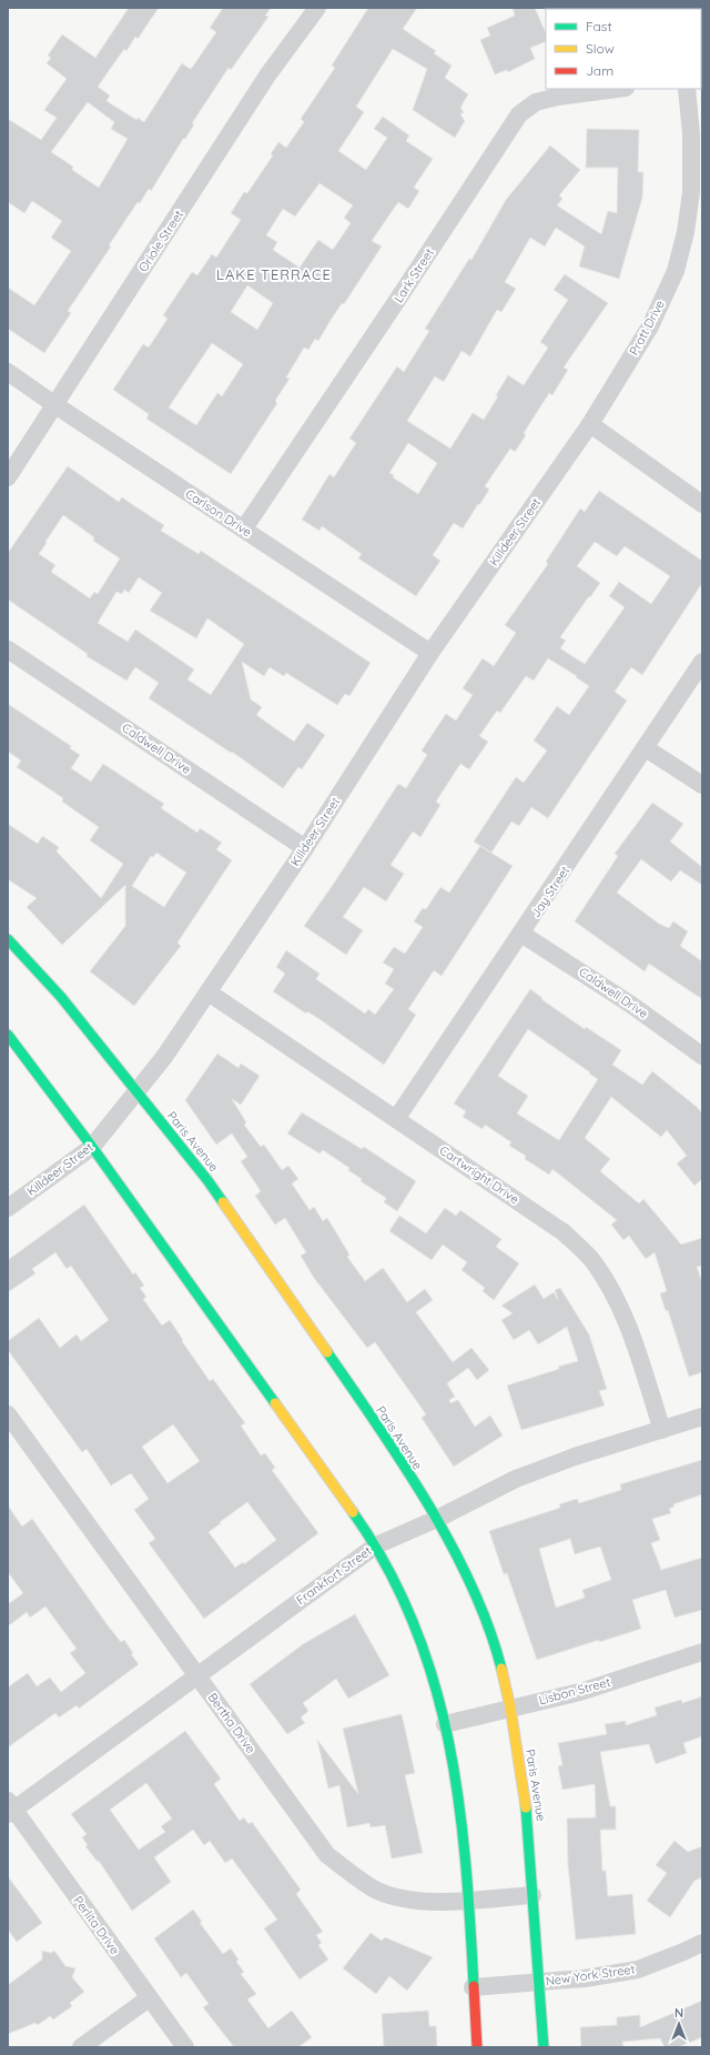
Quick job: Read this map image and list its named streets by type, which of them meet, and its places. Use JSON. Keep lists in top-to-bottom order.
{
  "streets": {
    "street": [
      "Oriole Street",
      "Lark Street",
      "Pratt Drive",
      "Carlson Drive",
      "Killdeer Street",
      "Caldwell Drive",
      "Jay Street",
      "Paris Avenue",
      "Cartwright Drive",
      "Frankfort Street",
      "Lisbon Street",
      "Bertha Drive",
      "Perlita Drive",
      "New York Street"
    ]
  },
  "crossings": [
    ["Oriole Street", "Carlson Drive"],
    ["Lark Street", "Carlson Drive"],
    ["Pratt Drive", "Killdeer Street"],
    ["Carlson Drive", "Killdeer Street"],
    ["Killdeer Street", "Caldwell Drive"],
    ["Killdeer Street", "Paris Avenue"],
    ["Killdeer Street", "Cartwright Drive"],
    ["Caldwell Drive", "Jay Street"],
    ["Jay Street", "Cartwright Drive"],
    ["Paris Avenue", "Frankfort Street"],
    ["Paris Avenue", "Lisbon Street"],
    ["Paris Avenue", "Bertha Drive"],
    ["Paris Avenue", "New York Street"],
    ["Cartwright Drive", "Frankfort Street"],
    ["Frankfort Street", "Bertha Drive"],
    ["Frankfort Street", "Perlita Drive"]
  ],
  "districts": ["LAKE TERRACE"],
  "legend": ["Fast", "Slow", "Jam"],
  "north": "top"
}
